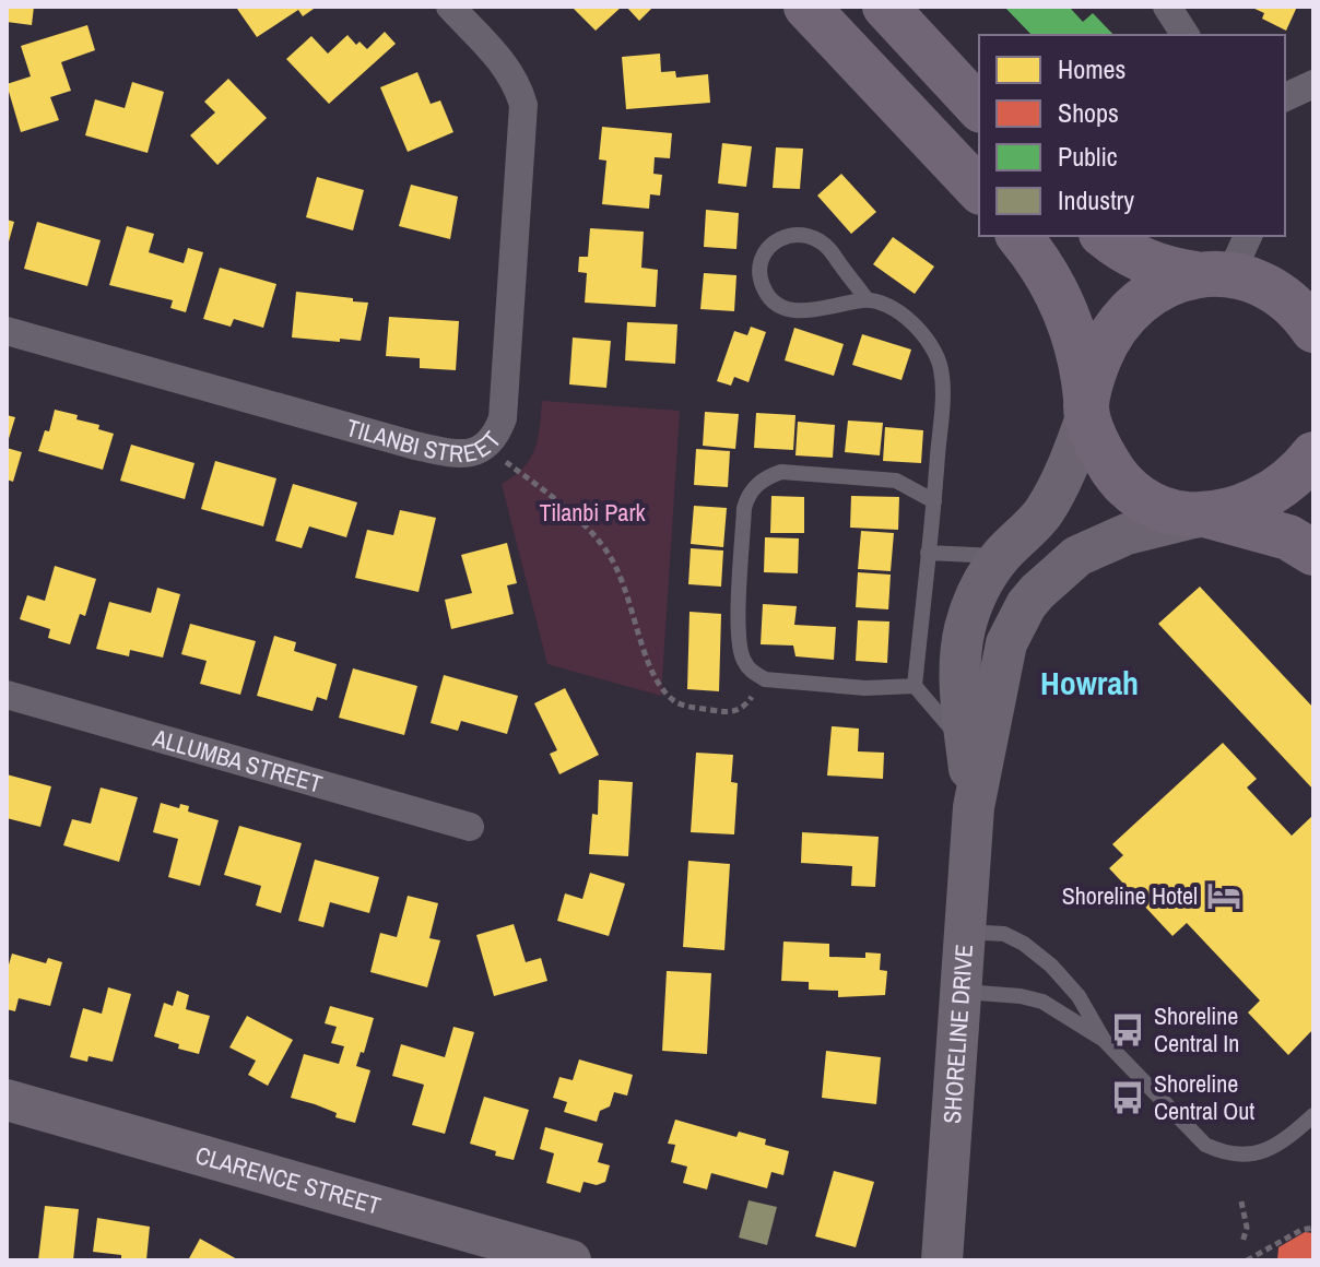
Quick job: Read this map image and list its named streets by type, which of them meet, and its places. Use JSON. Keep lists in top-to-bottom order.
{
  "streets": {
    "main road": ["SHORELINE DRIVE", "CLARENCE STREET"],
    "street": ["TILANBI STREET", "ALLUMBA STREET"]
  },
  "districts": ["Howrah"],
  "parks": ["Tilanbi Park"],
  "places": {
    "hotel": ["Shoreline Hotel"],
    "bus stop": ["Shoreline Central In", "Shoreline Central Out"]
  },
  "legend": [
    "Homes",
    "Shops",
    "Public",
    "Industry"
  ]
}
